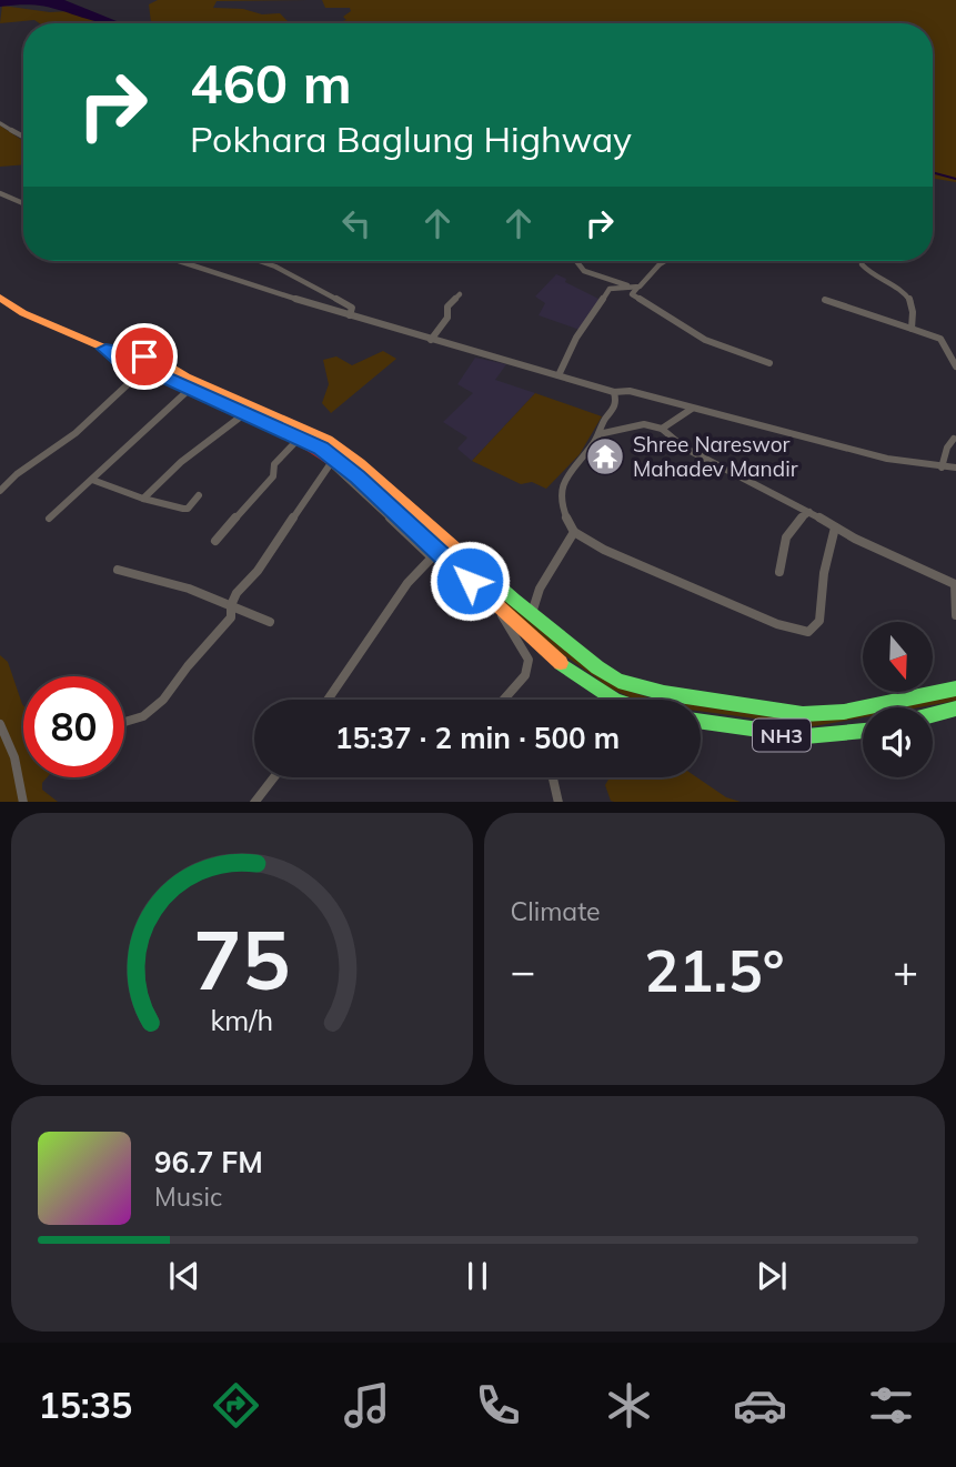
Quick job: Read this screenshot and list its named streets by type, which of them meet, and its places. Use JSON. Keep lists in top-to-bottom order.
{
  "streets": {
    "highway": ["NH3"]
  },
  "places": {
    "temple": ["Shree Nareswor Mahadev Mandir"]
  },
  "north": "bottom",
  "page": {
    "turn": ["460 m", "Pokhara Baglung Highway"],
    "limit": "80",
    "trip": "15:37 · 2 min · 500 m",
    "tile": "Climate",
    "heat": ["−", "21.5°", "+"],
    "song": ["96.7 FM", "Music"],
    "tabs": "15:35",
    "gauge": ["75", "km/h"]
  }
}
